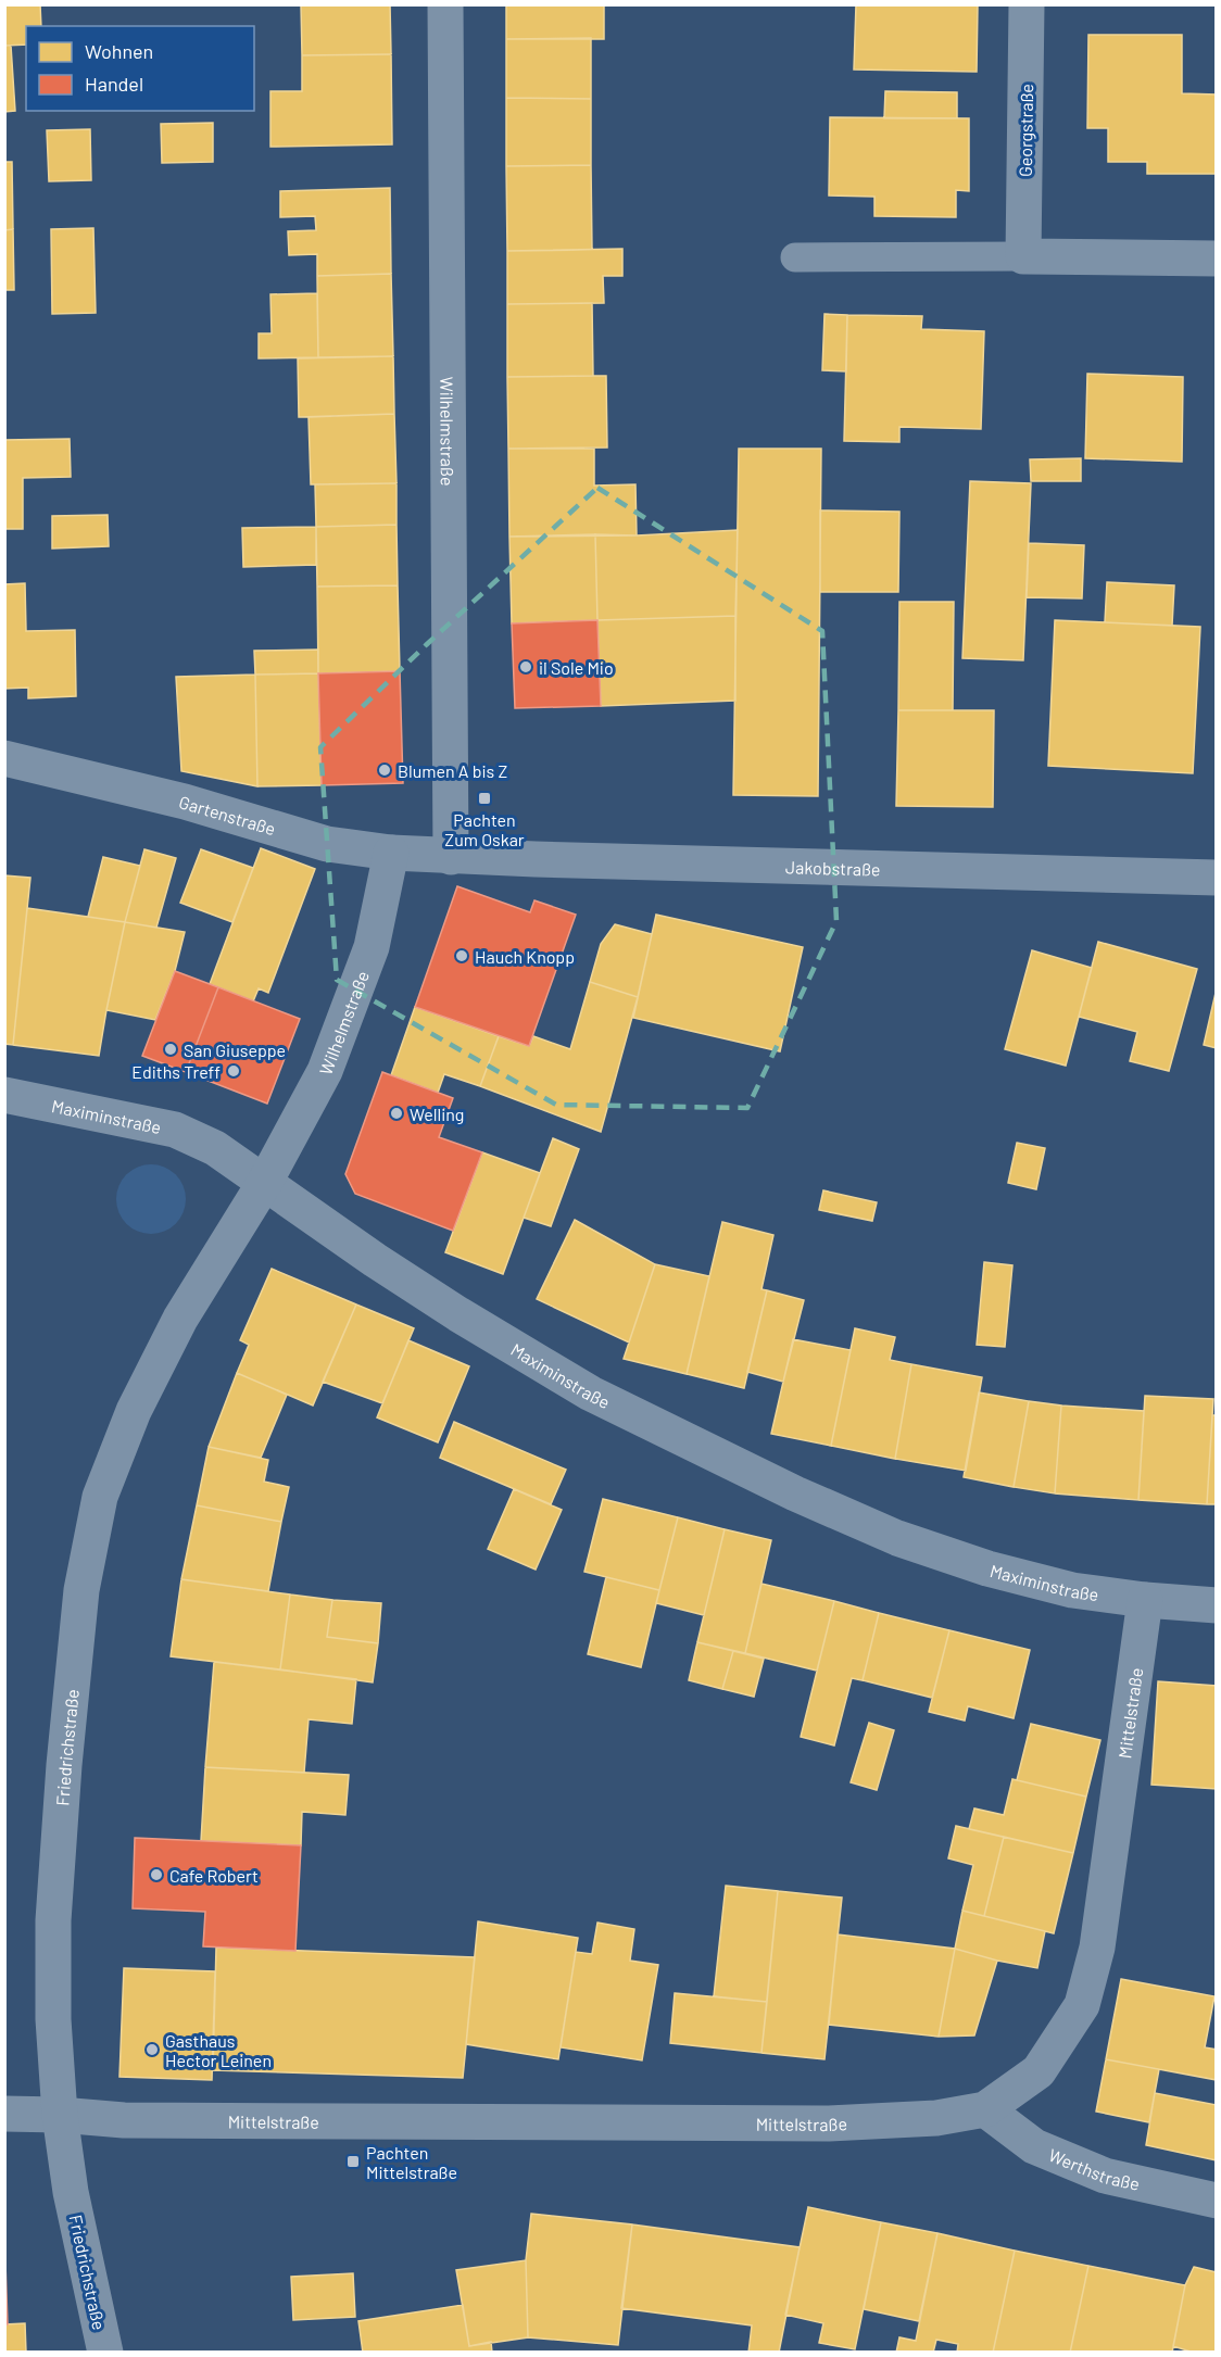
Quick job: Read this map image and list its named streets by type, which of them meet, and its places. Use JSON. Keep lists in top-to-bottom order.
{
  "streets": {
    "street": [
      "Georgstraße",
      "Wilhelmstraße",
      "Gartenstraße",
      "Jakobstraße",
      "Maximinstraße",
      "Mittelstraße",
      "Friedrichstraße",
      "Werthstraße"
    ]
  },
  "crossings": [
    ["Wilhelmstraße", "Gartenstraße"],
    ["Wilhelmstraße", "Jakobstraße"],
    ["Wilhelmstraße", "Maximinstraße"],
    ["Wilhelmstraße", "Friedrichstraße"],
    ["Gartenstraße", "Jakobstraße"],
    ["Maximinstraße", "Mittelstraße"],
    ["Maximinstraße", "Friedrichstraße"],
    ["Mittelstraße", "Friedrichstraße"],
    ["Mittelstraße", "Werthstraße"]
  ],
  "places": {
    "other": [
      "il Sole Mio",
      "Blumen A bis Z",
      "Hauch Knopp",
      "San Giuseppe",
      "Ediths Treff",
      "Welling",
      "Cafe Robert",
      "Gasthaus Hector Leinen"
    ],
    "transit": ["Pachten Zum Oskar", "Pachten Mittelstraße"]
  },
  "legend": ["Wohnen", "Handel"]
}
